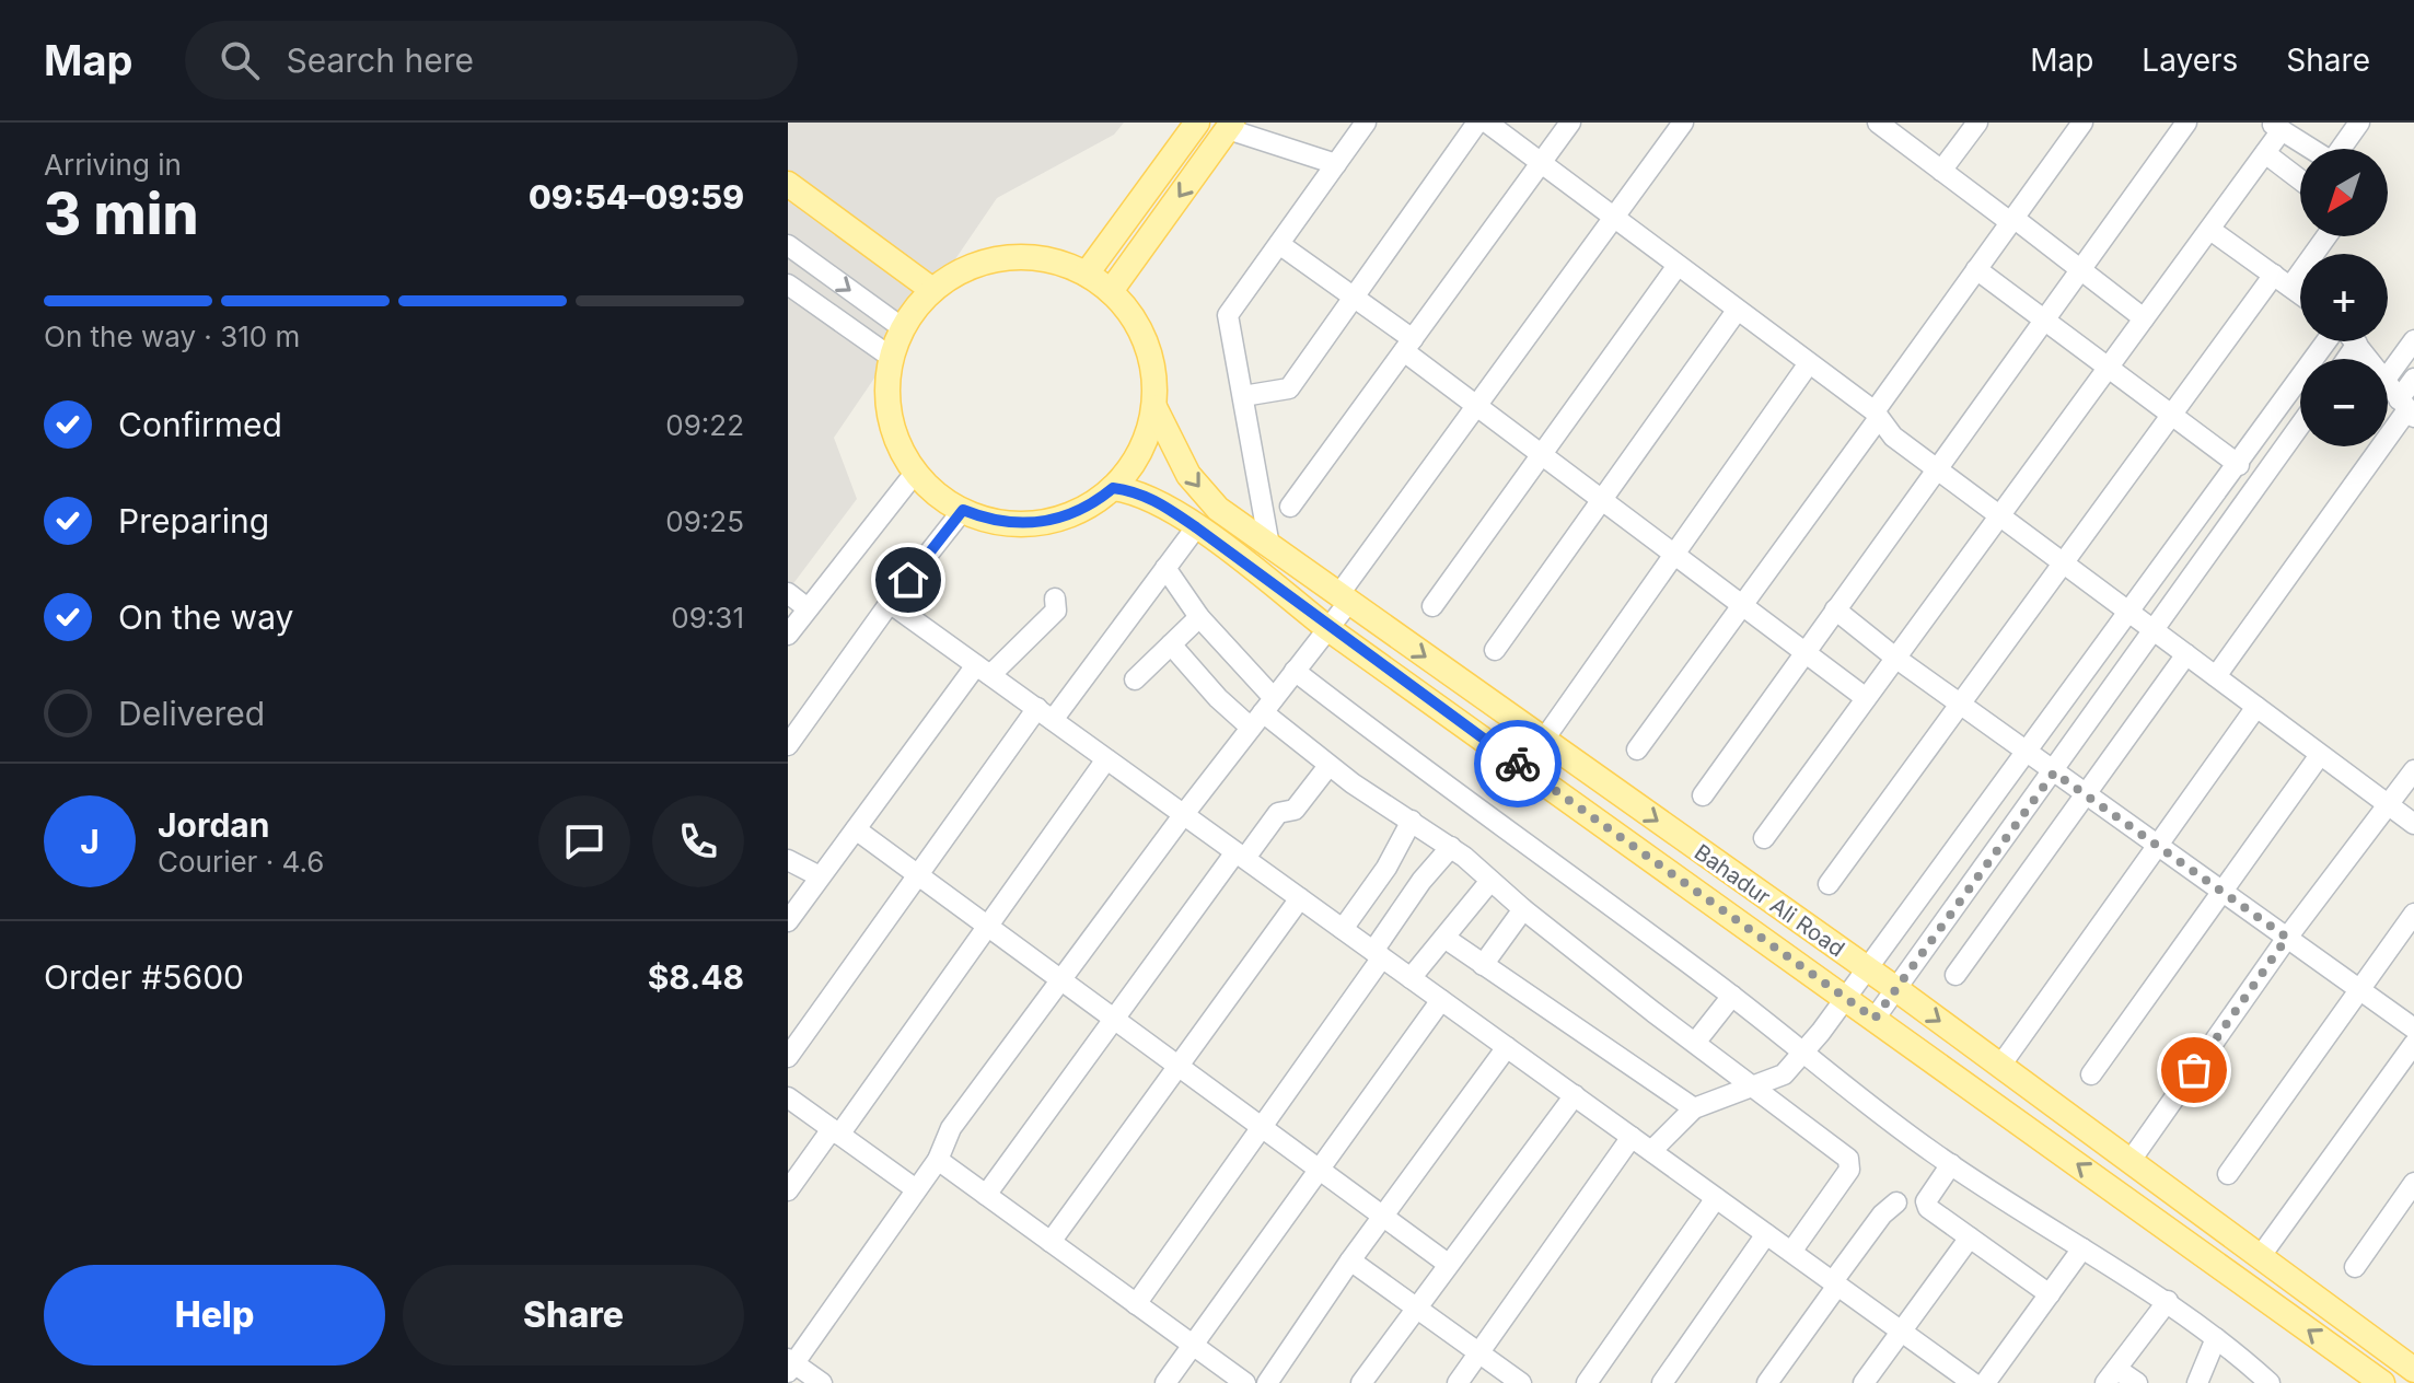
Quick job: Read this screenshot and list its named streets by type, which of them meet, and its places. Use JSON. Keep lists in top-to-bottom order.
{
  "streets": {
    "main road": ["Bahadur Ali Road"]
  },
  "north": "bottom left",
  "page": {
    "header": "Map",
    "search": "Search here",
    "nav": ["Map", "Layers", "Share"],
    "heading": ["3 min", "Arriving in", "09:54–09:59"],
    "panel": [
      "Jordan",
      "Courier · 4.6",
      "Order #5600",
      "$8.48"
    ],
    "map_buttons": ["+", "−"],
    "bar": "On the way · 310 m",
    "list": [
      ["Confirmed", "09:22"],
      ["Preparing", "09:25"],
      ["On the way", "09:31"],
      "Delivered"
    ],
    "round": "J",
    "buttons": ["Help", "Share"]
  }
}
